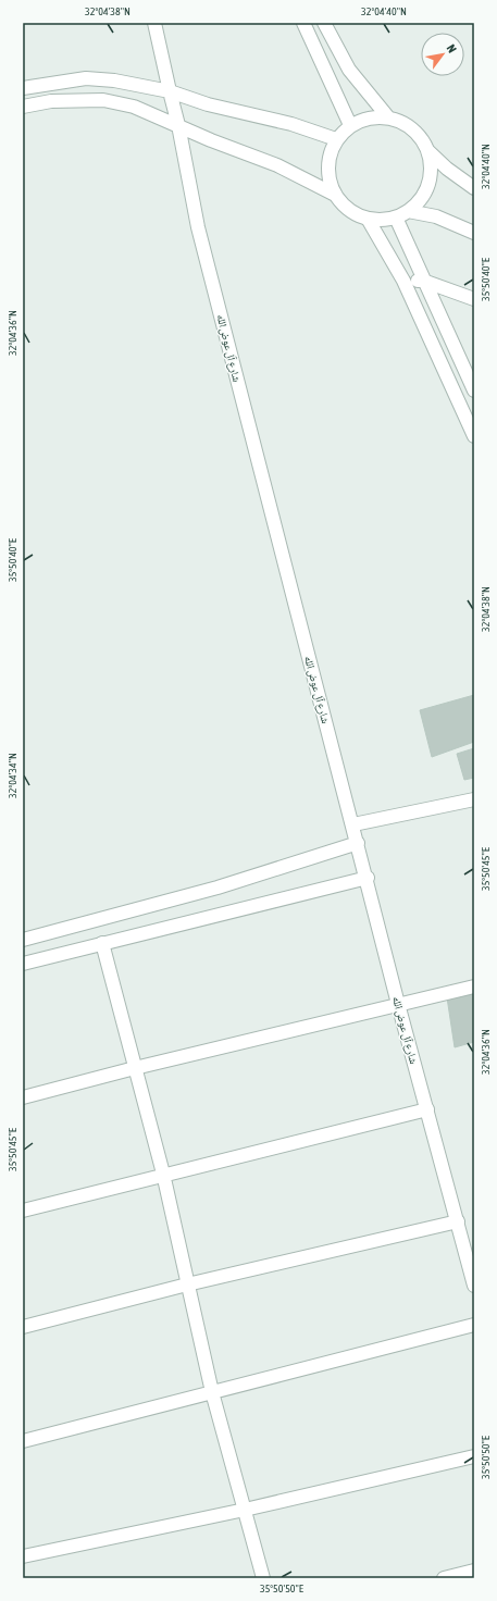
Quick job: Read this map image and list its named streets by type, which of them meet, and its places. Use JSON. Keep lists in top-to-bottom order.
{
  "streets": {
    "street": ["شارع آل عوض الله"]
  },
  "north": "top right",
  "coordinates": [
    "32°04'38\"N",
    "32°04'40\"N",
    "35°50'40\"E",
    "32°04'36\"N",
    "32°04'34\"N",
    "35°50'45\"E",
    "35°50'50\"E"
  ]
}
